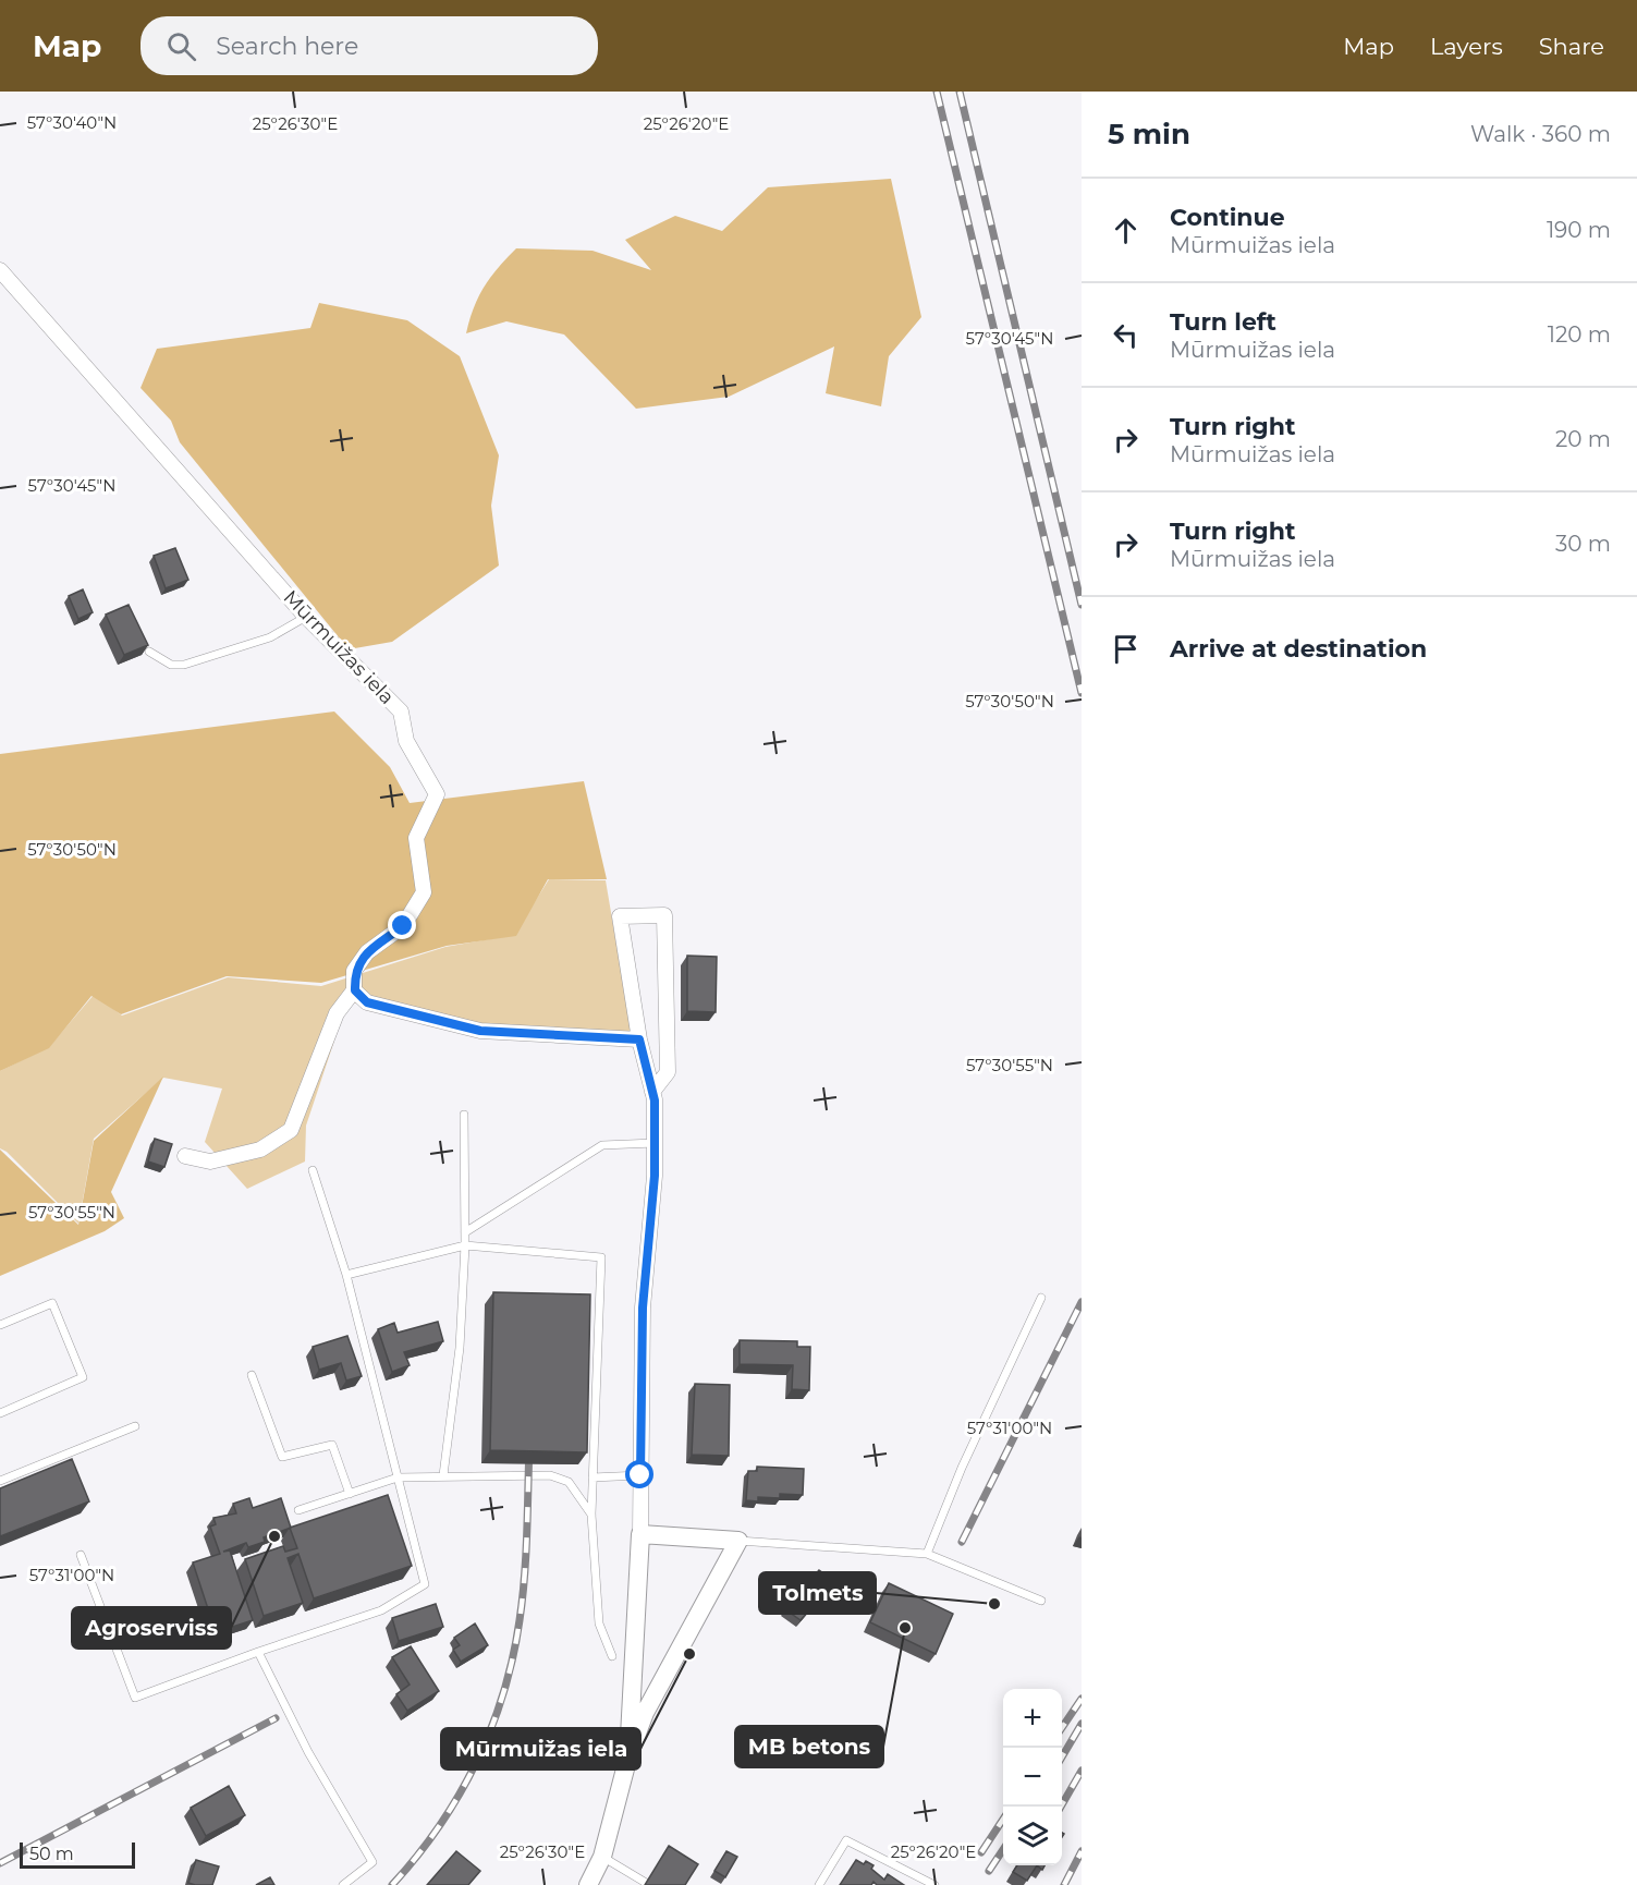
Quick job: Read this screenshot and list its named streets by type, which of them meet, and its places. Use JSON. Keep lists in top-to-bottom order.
{
  "streets": {
    "street": ["Mūrmuižas iela"]
  },
  "places": [
    "Agroserviss",
    "Tolmets",
    "MB betons",
    "Mūrmuižas iela"
  ],
  "scale_bar": "50 m",
  "page": {
    "header": "Map",
    "search": "Search here",
    "nav": ["Map", "Layers", "Share"],
    "heading": ["5 min", "Walk · 360 m"],
    "list": [
      ["Continue", "Mūrmuižas iela", "190 m"],
      ["Turn left", "Mūrmuižas iela", "120 m"],
      ["Turn right", "Mūrmuižas iela", "20 m"],
      ["Turn right", "Mūrmuižas iela", "30 m"],
      "Arrive at destination"
    ],
    "map_buttons": ["+", "−"],
    "scale": "50 m"
  },
  "coordinates": [
    "57°30'40\"N",
    "25°26'30\"E",
    "25°26'20\"E",
    "57°30'45\"N",
    "57°30'50\"N",
    "57°30'55\"N",
    "57°31'00\"N"
  ]
}
